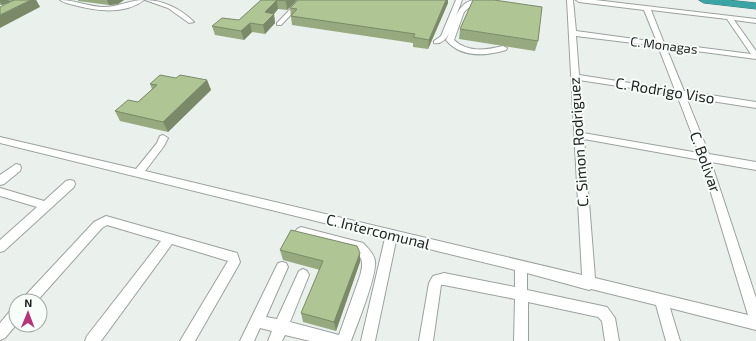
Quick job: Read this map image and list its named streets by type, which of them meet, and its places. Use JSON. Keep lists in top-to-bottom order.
{
  "streets": {
    "street": [
      "C. Monagas",
      "C. Rodrigo Viso",
      "C. Simon Rodriguez",
      "C. Bolivar",
      "C. Intercomunal"
    ]
  },
  "crossings": [
    ["C. Monagas", "C. Simon Rodriguez"],
    ["C. Monagas", "C. Bolivar"],
    ["C. Rodrigo Viso", "C. Simon Rodriguez"],
    ["C. Rodrigo Viso", "C. Bolivar"],
    ["C. Simon Rodriguez", "C. Intercomunal"]
  ],
  "north": "top"
}
